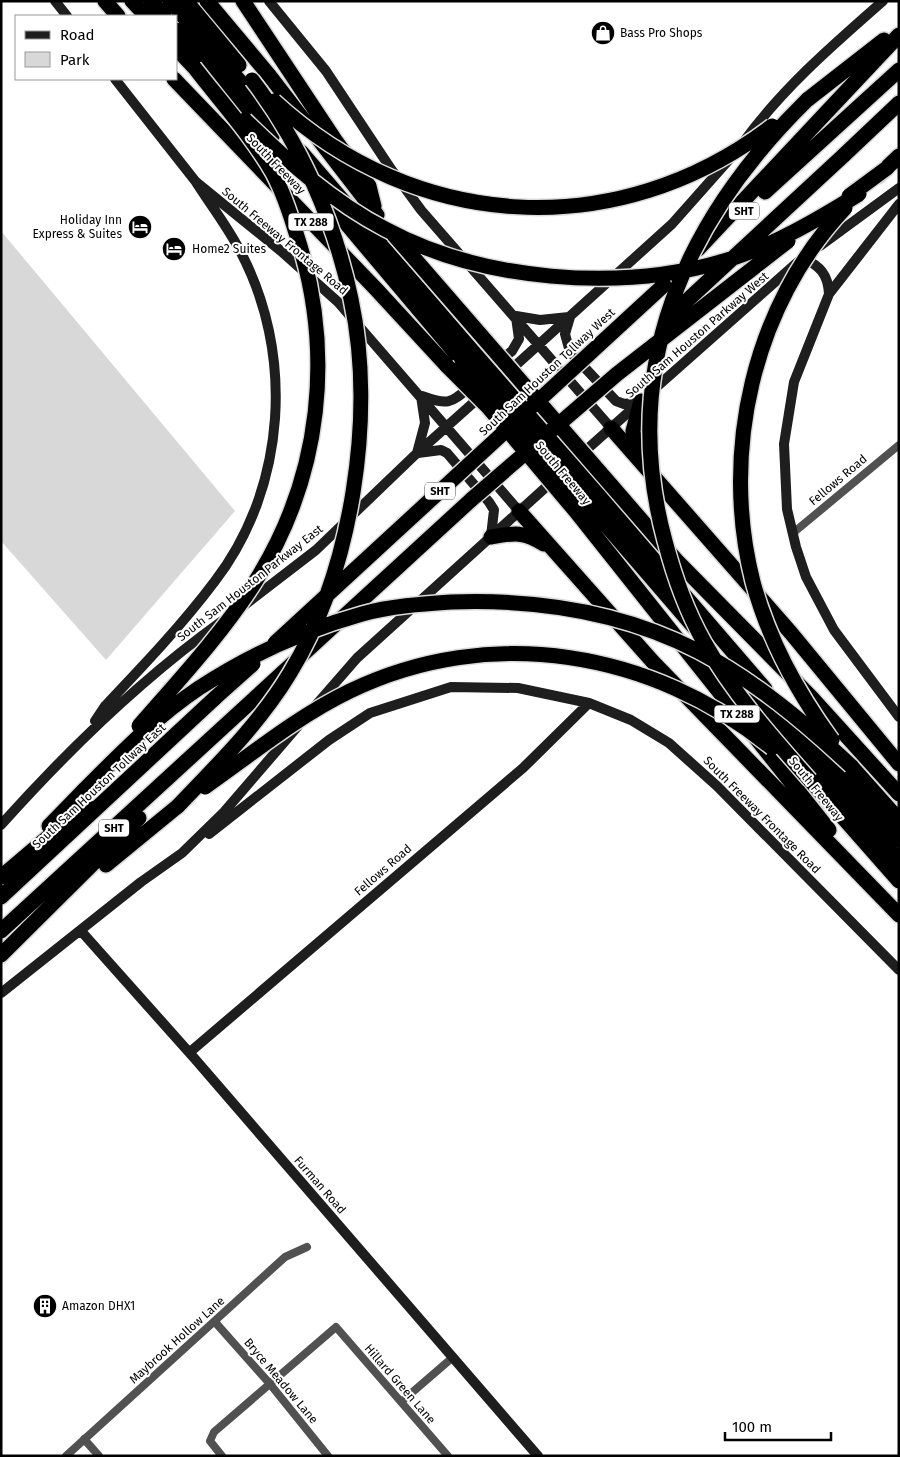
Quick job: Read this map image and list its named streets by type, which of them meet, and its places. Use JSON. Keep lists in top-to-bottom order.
{
  "streets": {
    "highway": [
      "South Freeway",
      "SHT",
      "TX 288",
      "South Sam Houston Tollway West",
      "South Sam Houston Tollway East"
    ],
    "main road": [
      "South Freeway Frontage Road",
      "South Sam Houston Parkway West",
      "Fellows Road",
      "South Sam Houston Parkway East",
      "Furman Road"
    ],
    "street": ["Maybrook Hollow Lane", "Bryce Meadow Lane", "Hillard Green Lane"]
  },
  "crossings": [
    ["South Freeway Frontage Road", "South Sam Houston Parkway West"],
    ["South Freeway Frontage Road", "Fellows Road"],
    ["South Freeway Frontage Road", "South Sam Houston Parkway East"],
    ["South Sam Houston Tollway West", "South Sam Houston Tollway East"],
    ["Fellows Road", "Furman Road"],
    ["Maybrook Hollow Lane", "Bryce Meadow Lane"],
    ["Bryce Meadow Lane", "Hillard Green Lane"]
  ],
  "places": {
    "shop": ["Bass Pro Shops"],
    "hotel": ["Holiday Inn Express & Suites", "Home2 Suites"],
    "building": ["Amazon DHX1"]
  },
  "legend": ["Road", "Park"],
  "scale_bar": "100 m"
}
